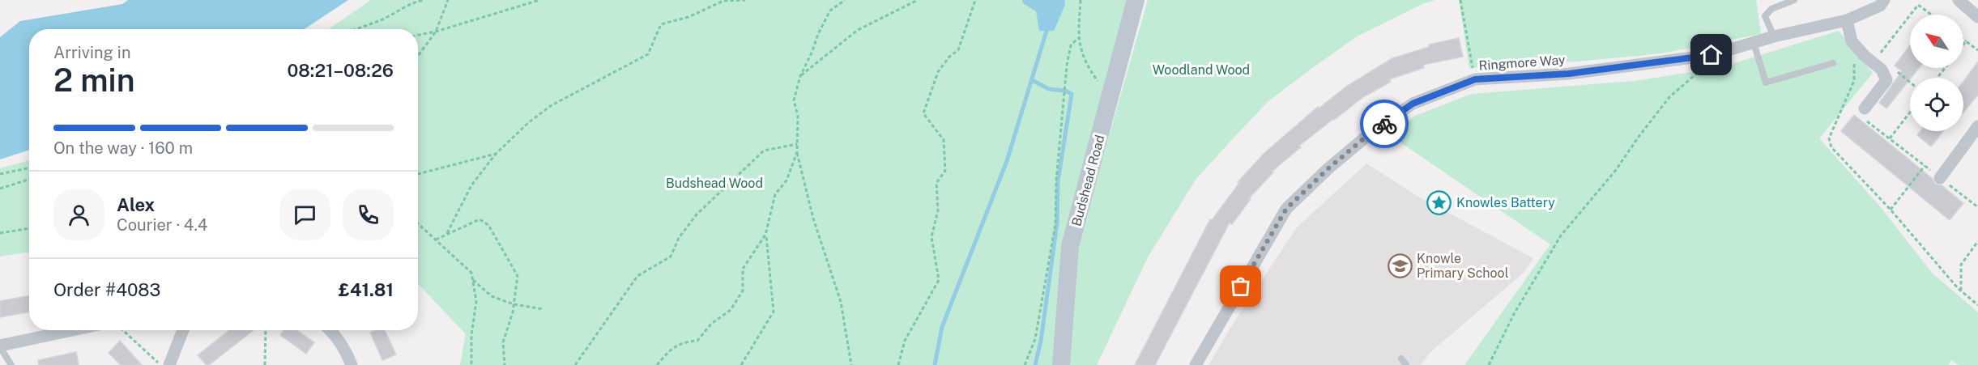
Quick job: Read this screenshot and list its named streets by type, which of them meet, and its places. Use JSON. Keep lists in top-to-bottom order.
{
  "streets": {
    "street": ["Ringmore Way", "Budshead Road"]
  },
  "parks": ["Woodland Wood", "Budshead Wood"],
  "places": {
    "place": ["Knowles Battery"],
    "school or university": ["Knowle Primary School"]
  },
  "north": "top left",
  "page": {
    "heading": ["2 min", "Arriving in", "08:21–08:26"],
    "panel": [
      "Alex",
      "Courier · 4.4",
      "Order #4083",
      "£41.81"
    ],
    "bar": "On the way · 160 m"
  }
}
